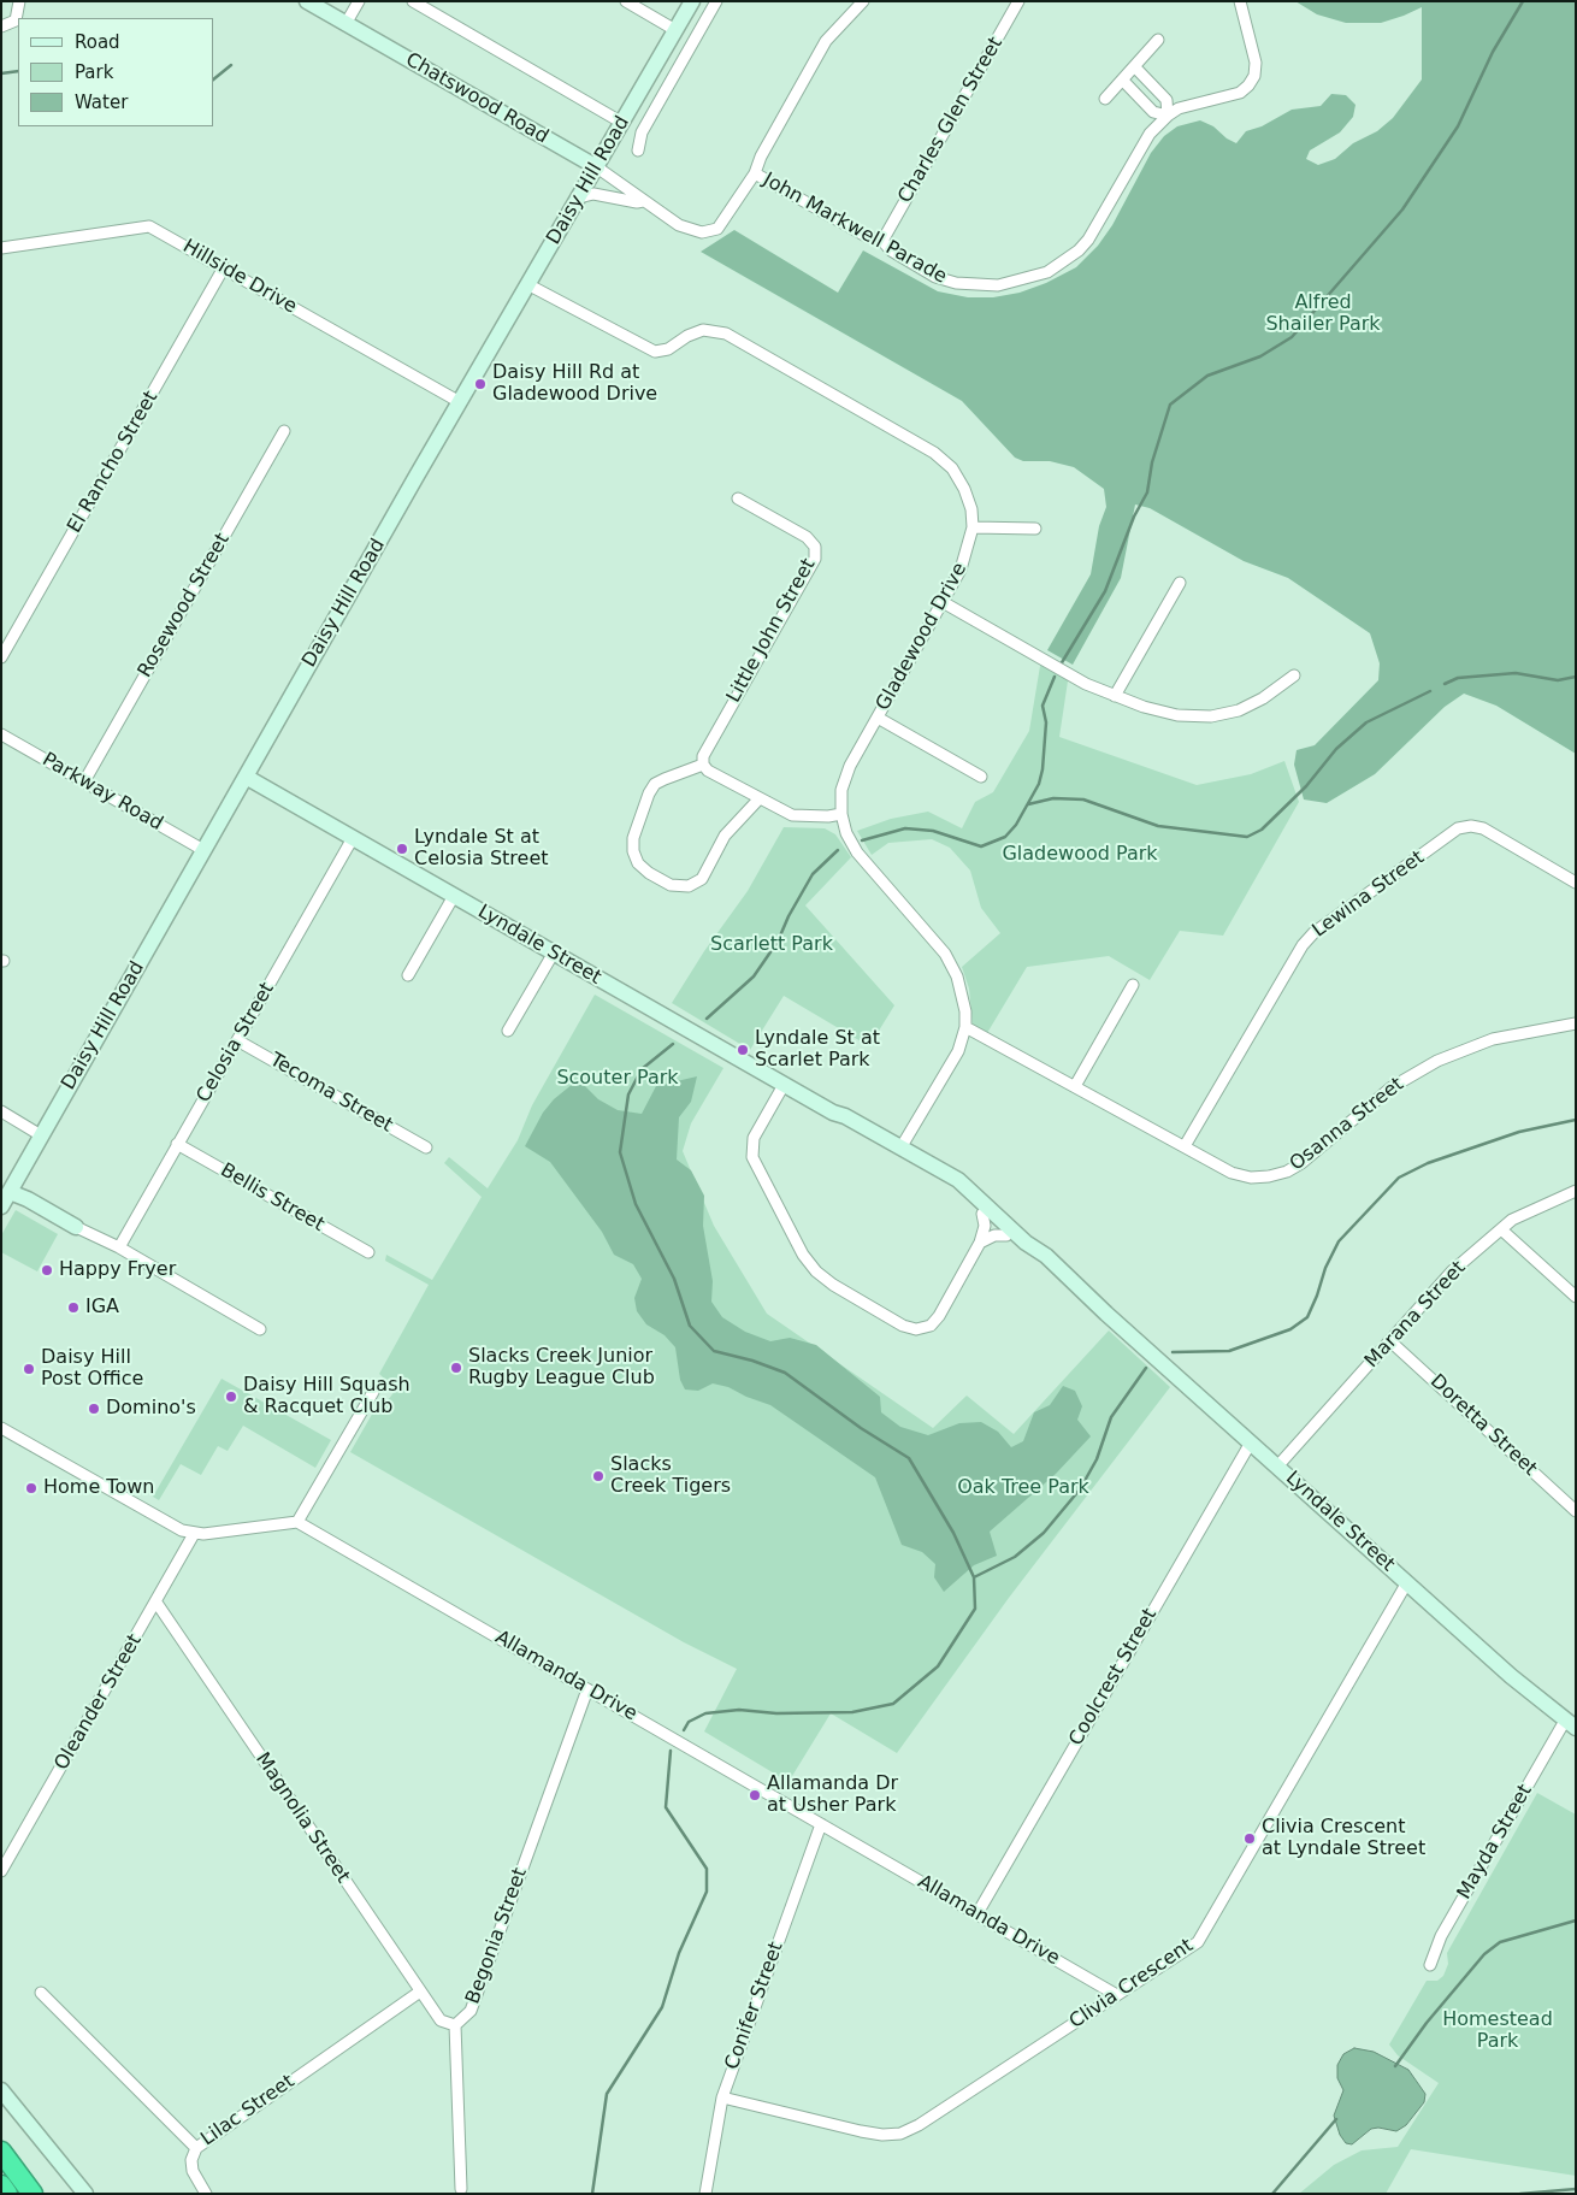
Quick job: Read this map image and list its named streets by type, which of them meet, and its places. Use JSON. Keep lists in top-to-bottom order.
{
  "streets": {
    "street": [
      "Chatswood Road",
      "Charles Glen Street",
      "Daisy Hill Road",
      "John Markwell Parade",
      "Hillside Drive",
      "El Rancho Street",
      "Rosewood Street",
      "Little John Street",
      "Gladewood Drive",
      "Parkway Road",
      "Lewina Street",
      "Lyndale Street",
      "Celosia Street",
      "Tecoma Street",
      "Osanna Street",
      "Bellis Street",
      "Marana Street",
      "Doretta Street",
      "Allamanda Drive",
      "Coolcrest Street",
      "Oleander Street",
      "Magnolia Street",
      "Mayda Street",
      "Begonia Street",
      "Clivia Crescent",
      "Conifer Street",
      "Lilac Street"
    ]
  },
  "crossings": [
    ["Chatswood Road", "Daisy Hill Road"],
    ["Chatswood Road", "John Markwell Parade"],
    ["Charles Glen Street", "John Markwell Parade"],
    ["Daisy Hill Road", "Hillside Drive"],
    ["Daisy Hill Road", "Gladewood Drive"],
    ["Daisy Hill Road", "Parkway Road"],
    ["Daisy Hill Road", "Lyndale Street"],
    ["Hillside Drive", "El Rancho Street"],
    ["Rosewood Street", "Parkway Road"],
    ["Gladewood Drive", "Lyndale Street"],
    ["Gladewood Drive", "Osanna Street"],
    ["Lewina Street", "Osanna Street"],
    ["Lyndale Street", "Celosia Street"],
    ["Lyndale Street", "Marana Street"],
    ["Lyndale Street", "Coolcrest Street"],
    ["Lyndale Street", "Mayda Street"],
    ["Lyndale Street", "Clivia Crescent"],
    ["Celosia Street", "Tecoma Street"],
    ["Celosia Street", "Bellis Street"],
    ["Marana Street", "Doretta Street"],
    ["Allamanda Drive", "Coolcrest Street"],
    ["Allamanda Drive", "Begonia Street"],
    ["Allamanda Drive", "Clivia Crescent"],
    ["Allamanda Drive", "Conifer Street"],
    ["Oleander Street", "Magnolia Street"],
    ["Magnolia Street", "Begonia Street"],
    ["Magnolia Street", "Lilac Street"],
    ["Clivia Crescent", "Conifer Street"]
  ],
  "parks": [
    "Alfred Shailer Park",
    "Gladewood Park",
    "Scarlett Park",
    "Scouter Park",
    "Oak Tree Park",
    "Homestead Park"
  ],
  "places": [
    "Daisy Hill Rd at Gladewood Drive",
    "Lyndale St at Celosia Street",
    "Lyndale St at Scarlet Park",
    "Happy Fryer",
    "IGA",
    "Slacks Creek Junior Rugby League Club",
    "Daisy Hill Post Office",
    "Daisy Hill Squash & Racquet Club",
    "Domino's",
    "Slacks Creek Tigers",
    "Home Town",
    "Allamanda Dr at Usher Park",
    "Clivia Crescent at Lyndale Street"
  ],
  "legend": ["Road", "Park", "Water"]
}
